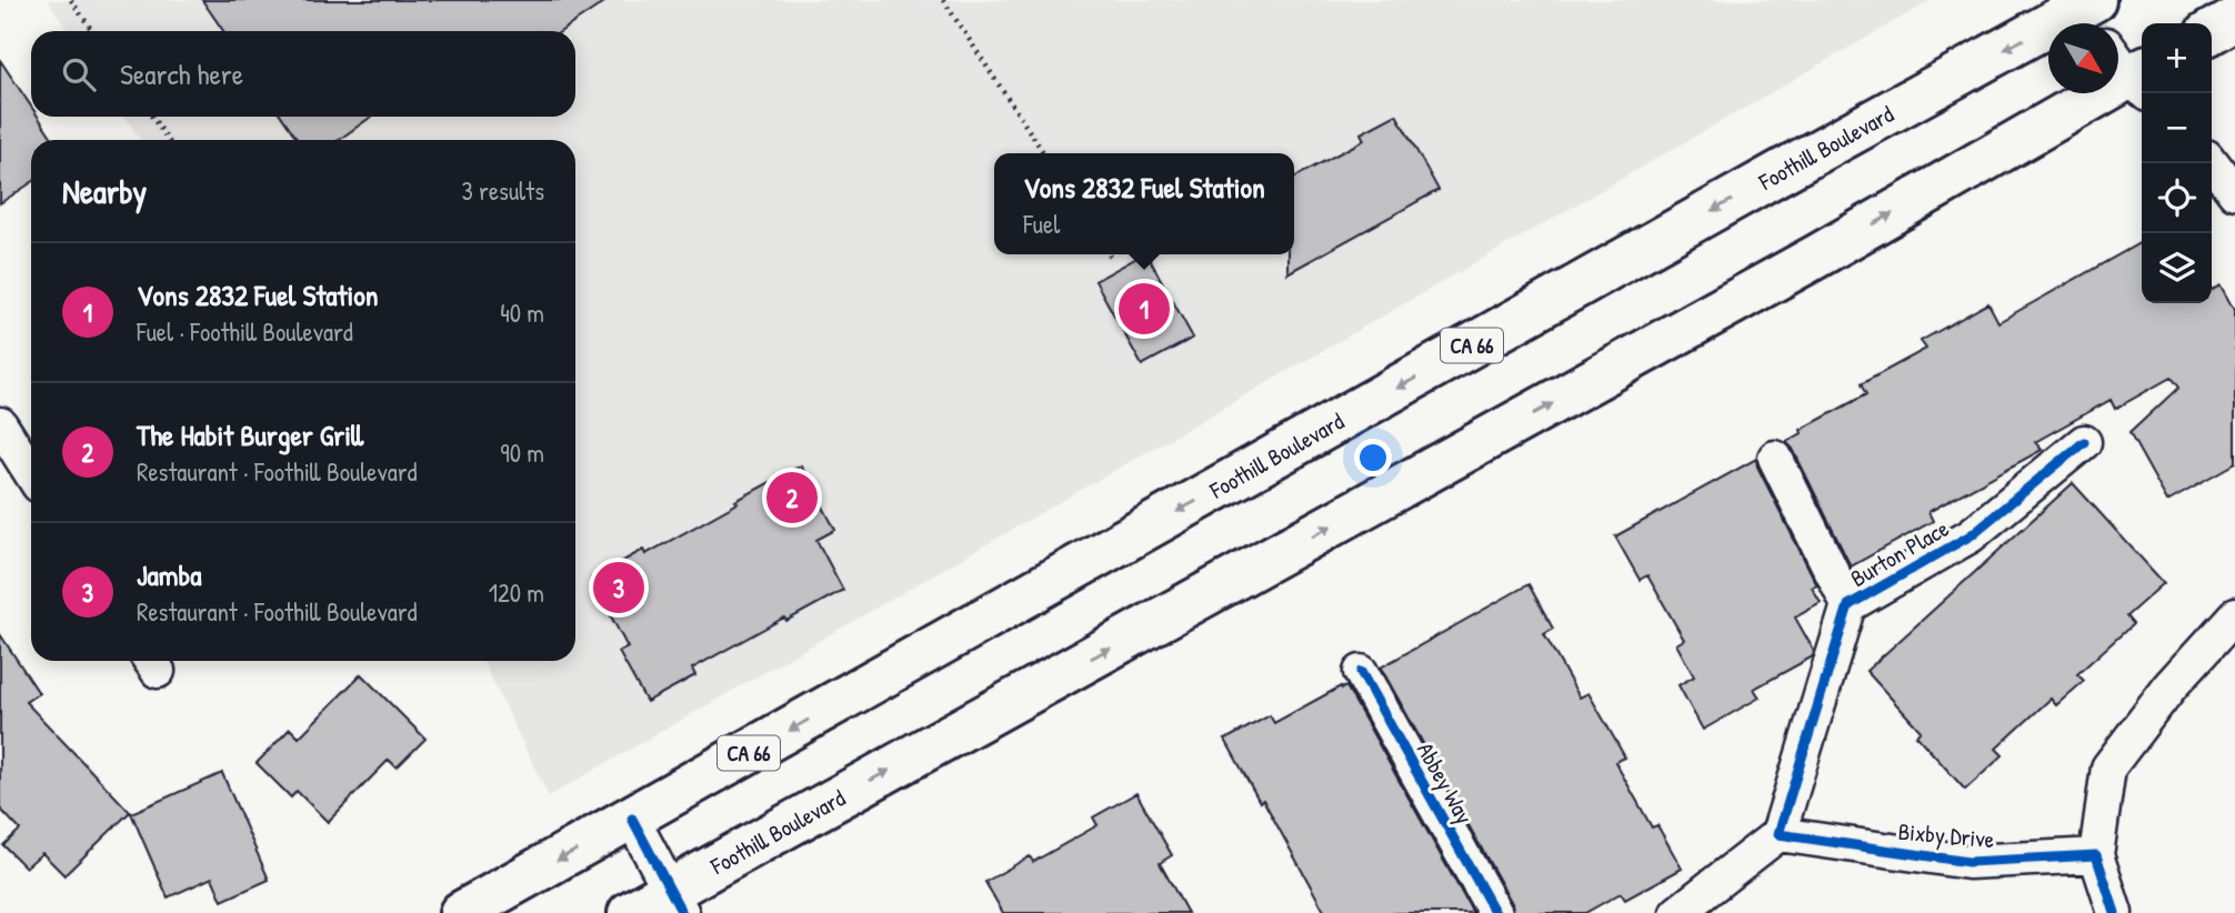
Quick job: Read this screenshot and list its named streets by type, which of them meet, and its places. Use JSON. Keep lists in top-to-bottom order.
{
  "streets": {
    "main road": ["Foothill Boulevard", "CA 66"],
    "street": ["Burton Place", "Abbey Way", "Bixby Drive"]
  },
  "crossings": [
    ["Burton Place", "Bixby Drive"]
  ],
  "north": "bottom right",
  "page": {
    "map_buttons": ["+", "−"],
    "search": "Search here",
    "heading": ["Nearby", "3 results"],
    "popup": ["Vons 2832 Fuel Station", "Fuel"],
    "list": [
      {
        "mark": "1",
        "name": "Vons 2832 Fuel Station",
        "note": "Fuel · Foothill Boulevard",
        "value": "40 m"
      },
      {
        "mark": "2",
        "name": "The Habit Burger Grill",
        "note": "Restaurant · Foothill Boulevard",
        "value": "90 m"
      },
      {
        "mark": "3",
        "name": "Jamba",
        "note": "Restaurant · Foothill Boulevard",
        "value": "120 m"
      }
    ],
    "pins": ["1", "2", "3"]
  }
}
